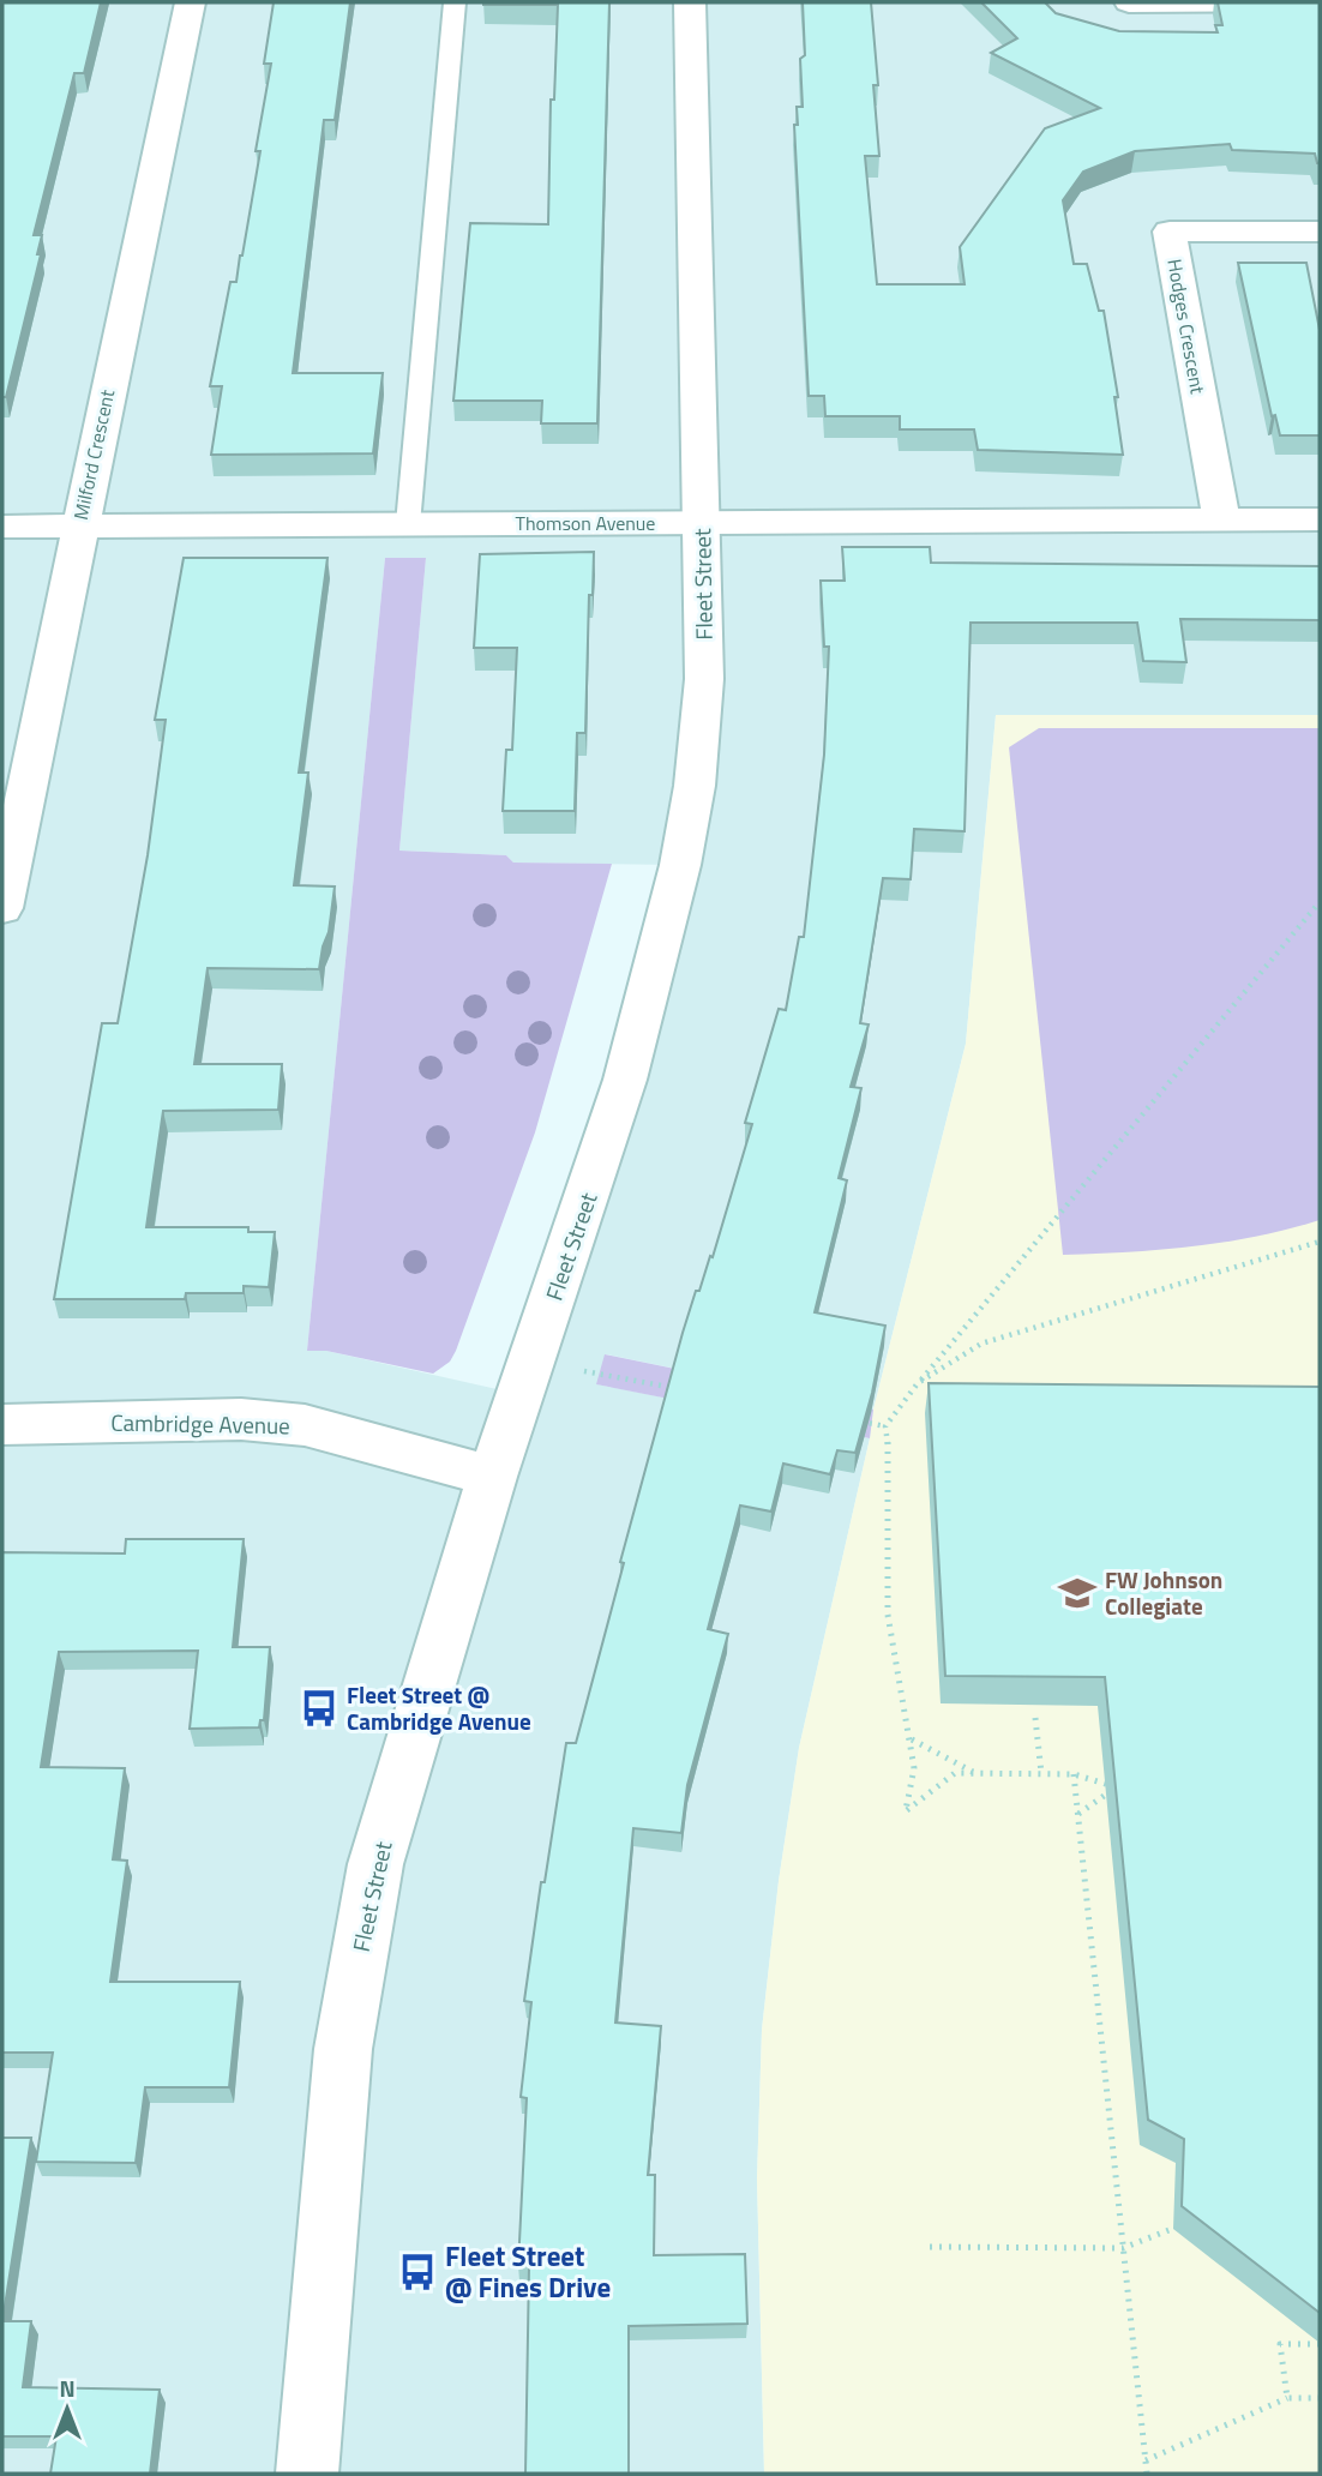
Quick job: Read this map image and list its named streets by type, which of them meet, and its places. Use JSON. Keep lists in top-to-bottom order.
{
  "streets": {
    "street": [
      "Hodges Crescent",
      "Milford Crescent",
      "Thomson Avenue",
      "Fleet Street",
      "Cambridge Avenue"
    ]
  },
  "crossings": [
    ["Hodges Crescent", "Thomson Avenue"],
    ["Milford Crescent", "Thomson Avenue"],
    ["Thomson Avenue", "Fleet Street"],
    ["Fleet Street", "Cambridge Avenue"]
  ],
  "places": {
    "school or university": ["FW Johnson Collegiate"],
    "bus stop": ["Fleet Street @ Cambridge Avenue", "Fleet Street @ Fines Drive"]
  },
  "north": "top"
}
